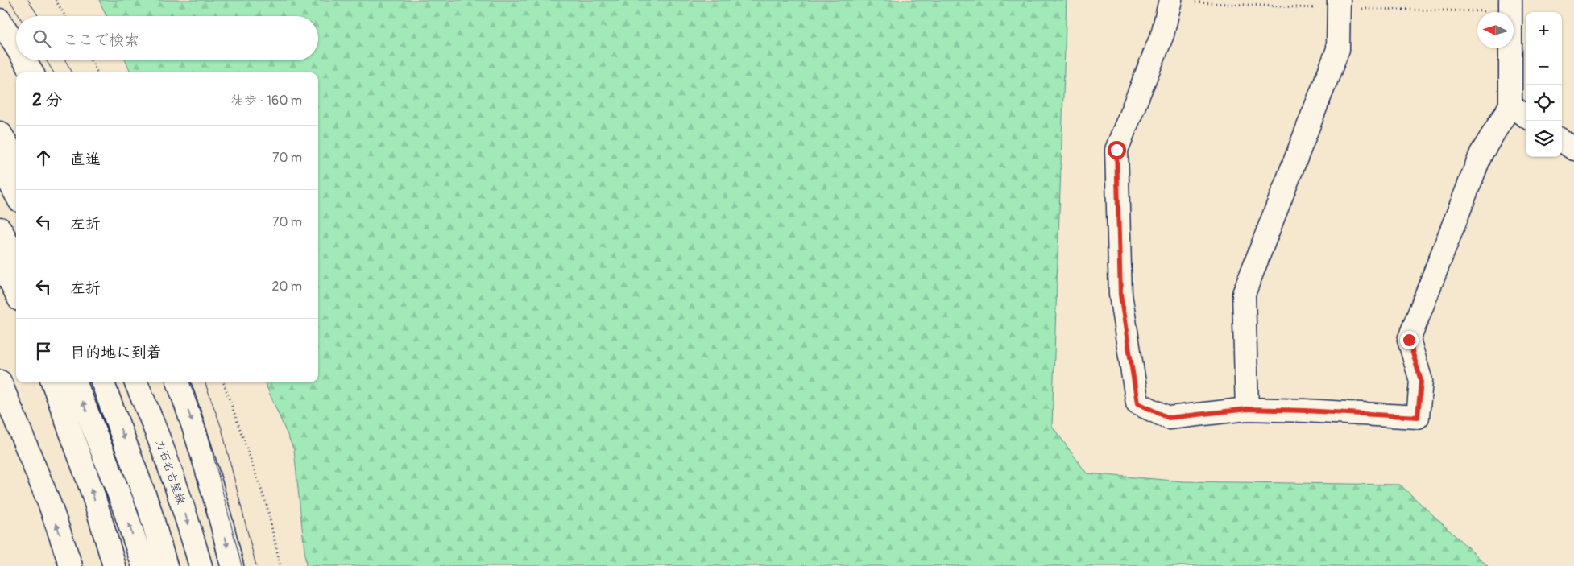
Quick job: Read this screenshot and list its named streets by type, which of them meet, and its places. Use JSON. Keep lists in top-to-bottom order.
{
  "streets": {
    "main road": ["力石名古屋線"]
  },
  "north": "left",
  "page": {
    "map_buttons": ["+", "−"],
    "search": "ここで検索",
    "heading": ["2 分", "徒歩 · 160 m"],
    "list": [
      ["直進", "70 m"],
      ["左折", "70 m"],
      ["左折", "20 m"],
      "目的地に到着"
    ]
  }
}
